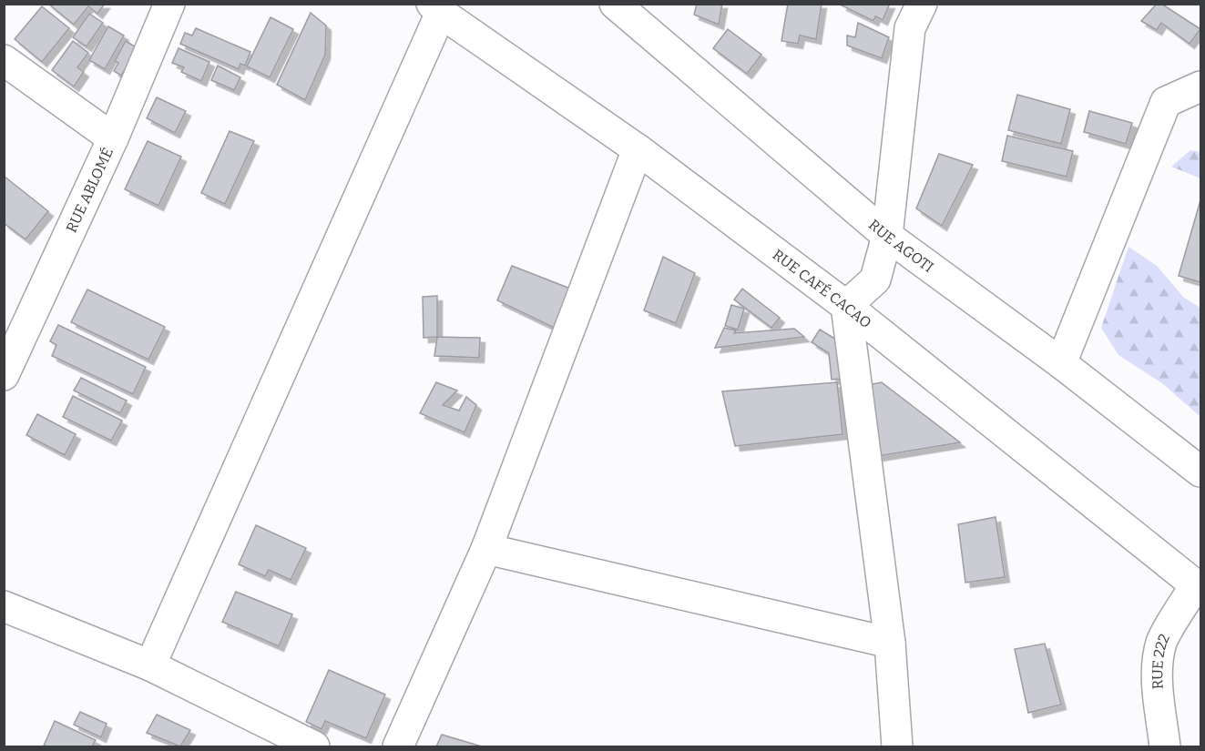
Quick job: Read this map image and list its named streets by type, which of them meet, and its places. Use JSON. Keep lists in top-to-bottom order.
{
  "streets": {
    "street": [
      "RUE ABLOMÉ",
      "RUE AGOTI",
      "RUE CAFÉ CACAO",
      "RUE 222"
    ]
  },
  "crossings": [
    ["RUE CAFÉ CACAO", "RUE 222"]
  ]
}
